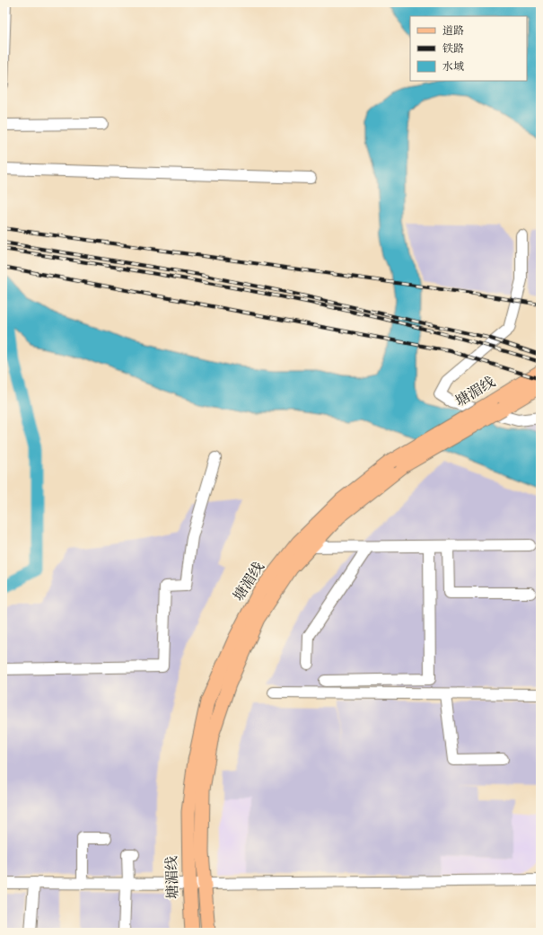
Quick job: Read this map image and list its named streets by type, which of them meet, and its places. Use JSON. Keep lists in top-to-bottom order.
{
  "streets": {
    "main road": ["塘湄线"]
  },
  "legend": ["道路", "铁路", "水域"]
}
